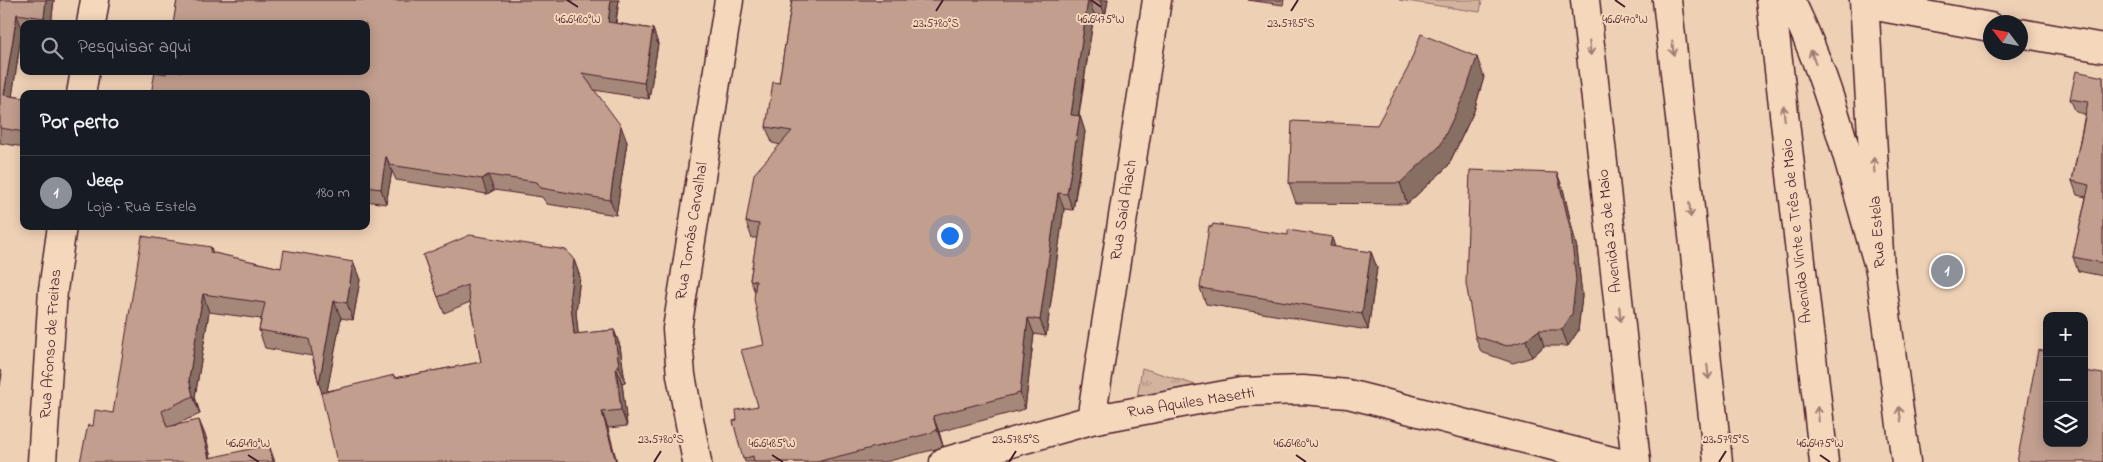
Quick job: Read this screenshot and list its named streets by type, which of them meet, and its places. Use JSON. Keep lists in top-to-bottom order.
{
  "streets": {
    "main road": [
      "Rua Said Aiach",
      "Rua Tomás Carvalhal",
      "Avenida 23 de Maio",
      "Avenida Vinte e Três de Maio",
      "Rua Estela",
      "Rua Afonso de Freitas",
      "Rua Aquiles Masetti"
    ]
  },
  "crossings": [
    ["Rua Said Aiach", "Rua Aquiles Masetti"]
  ],
  "north": "top left",
  "page": {
    "search": "Pesquisar aqui",
    "heading": "Por perto",
    "list": [
      {
        "mark": "1",
        "name": "Jeep",
        "note": "Loja · Rua Estela",
        "value": "180 m"
      }
    ],
    "pins": "1",
    "map_buttons": ["+", "−"]
  },
  "coordinates": [
    "46.6480°W",
    "46.6475°W",
    "46.6470°W",
    "23.5780°S",
    "23.5785°S",
    "23.5795°S",
    "46.6490°W",
    "46.6485°W"
  ]
}
